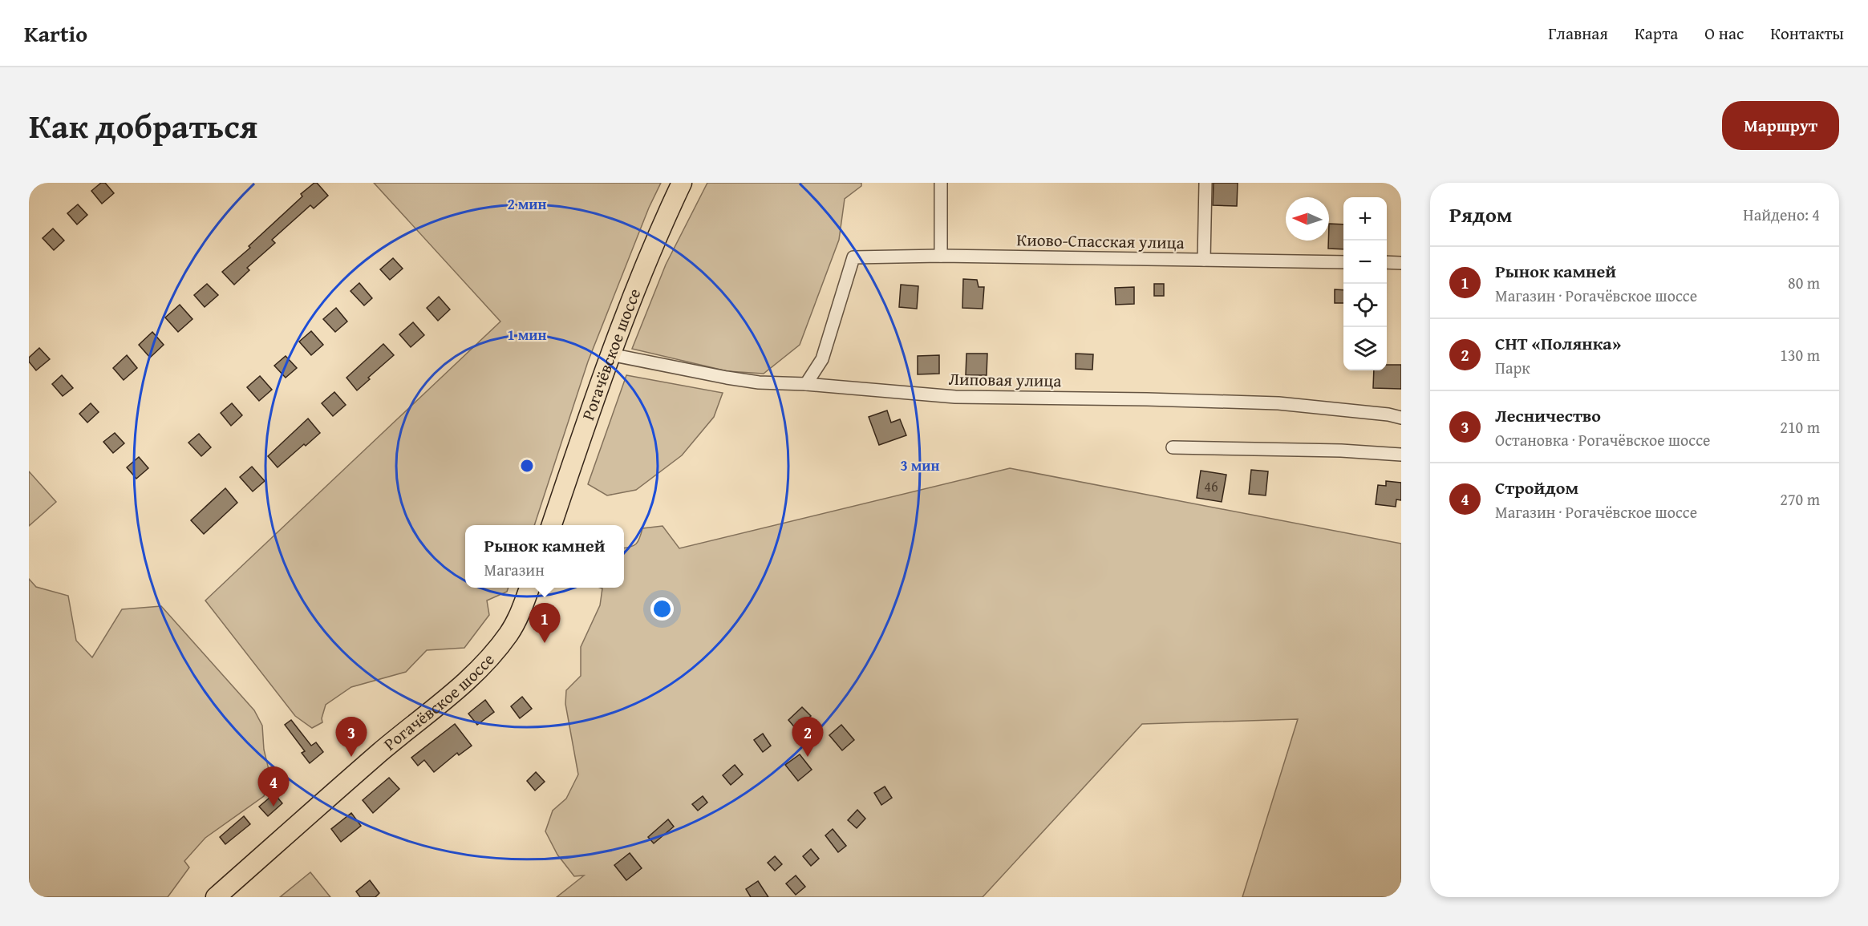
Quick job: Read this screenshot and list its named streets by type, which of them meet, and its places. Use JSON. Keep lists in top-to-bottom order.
{
  "streets": {
    "main road": ["Рогачёвское шоссе"],
    "street": ["Киово-Спасская улица", "Липовая улица"]
  },
  "crossings": [
    ["Киово-Спасская улица", "Липовая улица"],
    ["Рогачёвское шоссе", "Липовая улица"]
  ],
  "house_numbers": ["46"],
  "north": "left",
  "page": {
    "header": "Kartio",
    "nav": [
      "Главная",
      "Карта",
      "О нас",
      "Контакты"
    ],
    "title": "Как добраться",
    "buttons": "Маршрут",
    "heading": ["Рядом", "Найдено: 4"],
    "map_buttons": ["+", "−"],
    "list": [
      {
        "mark": "1",
        "name": "Рынок камней",
        "note": "Магазин · Рогачёвское шоссе",
        "value": "80 m"
      },
      {
        "mark": "2",
        "name": "СНТ «Полянка»",
        "note": "Парк",
        "value": "130 m"
      },
      {
        "mark": "3",
        "name": "Лесничество",
        "note": "Остановка · Рогачёвское шоссе",
        "value": "210 m"
      },
      {
        "mark": "4",
        "name": "Стройдом",
        "note": "Магазин · Рогачёвское шоссе",
        "value": "270 m"
      }
    ],
    "popup": ["Рынок камней", "Магазин"],
    "pins": [
      "1",
      "2",
      "3",
      "4"
    ]
  },
  "rings": ["2 мин", "1 мин", "3 мин"]
}
